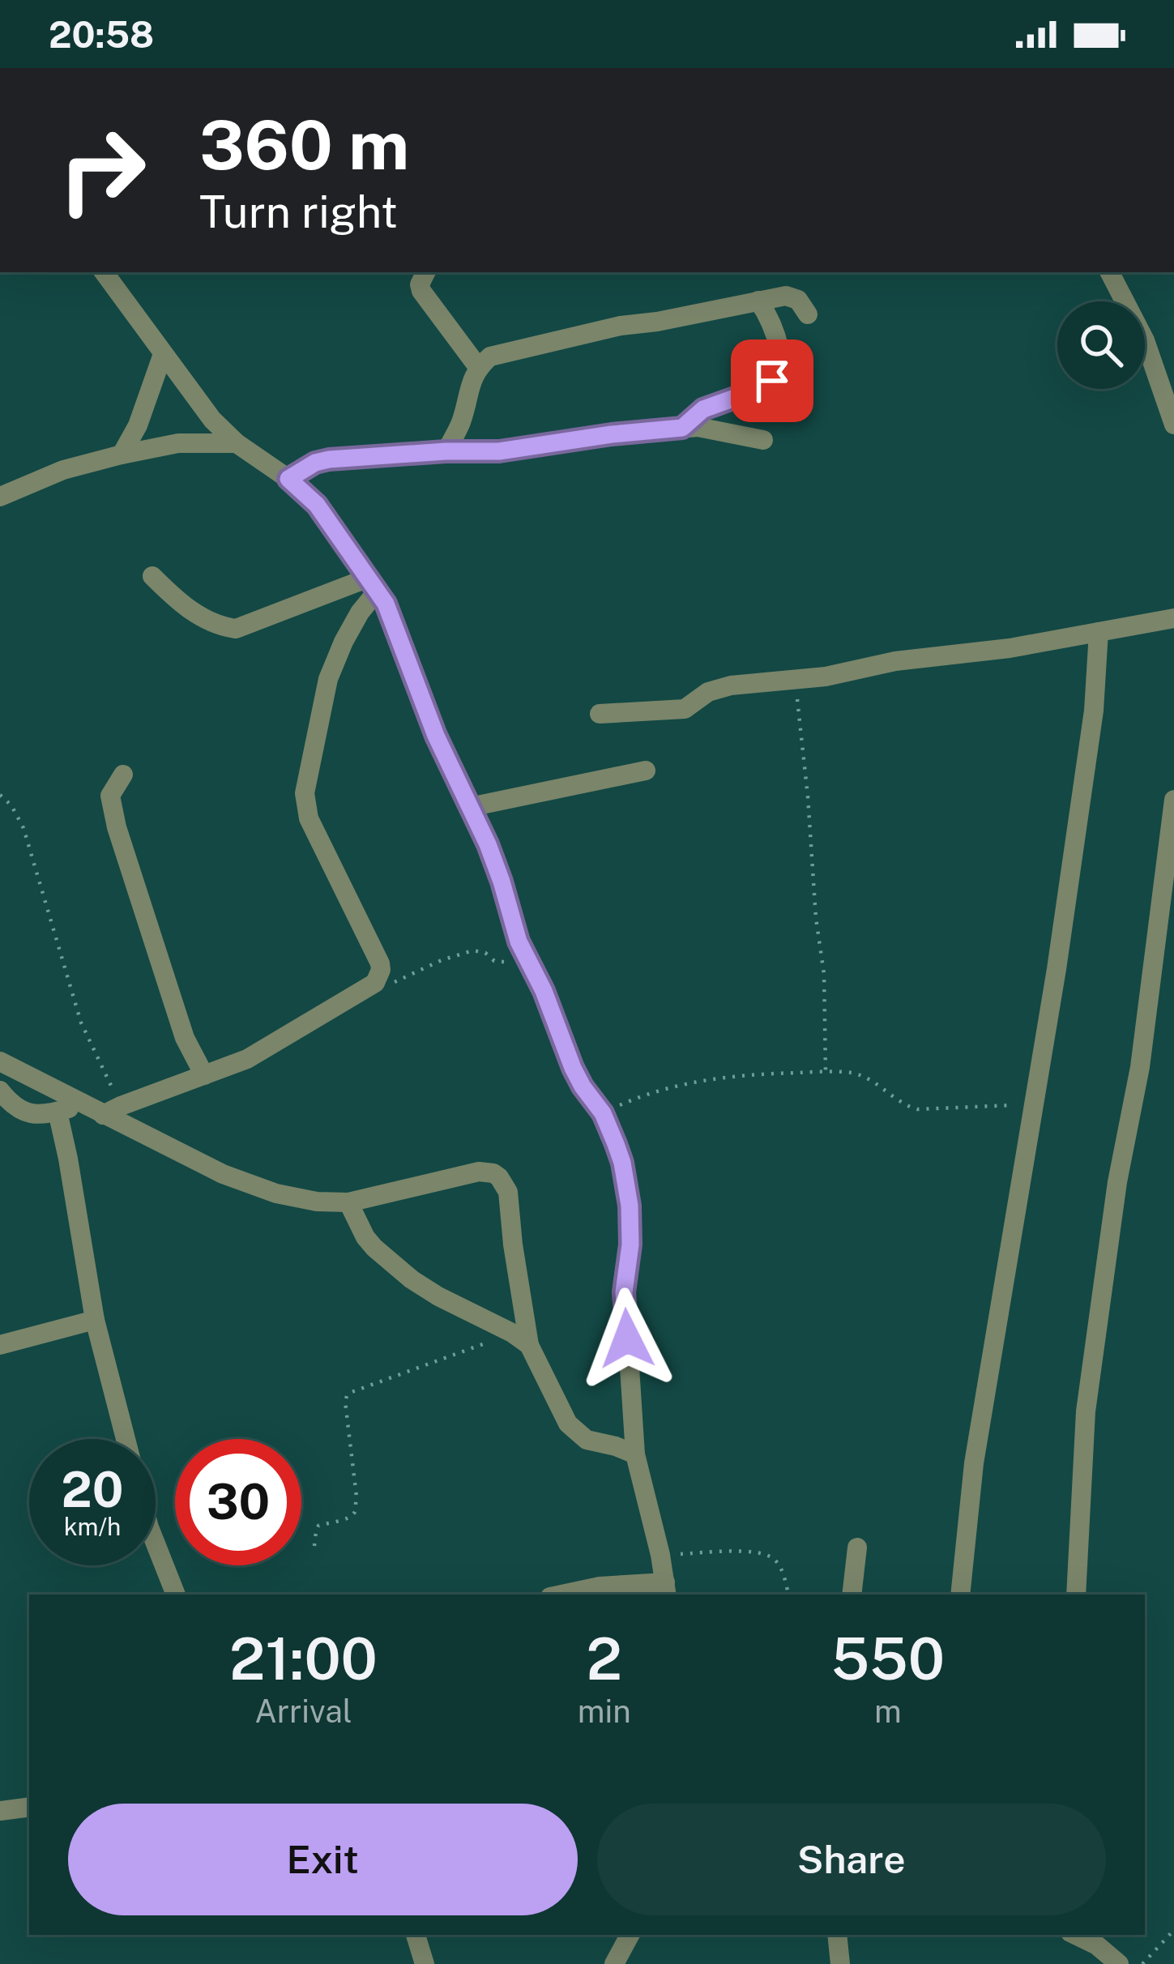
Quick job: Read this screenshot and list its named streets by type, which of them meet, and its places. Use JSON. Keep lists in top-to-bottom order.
{
  "page": {
    "status": "20:58",
    "turn": ["360 m", "Turn right"],
    "speed": "20 km/h",
    "limit": "30",
    "eta": [
      "21:00",
      "Arrival",
      "2",
      "min",
      "550",
      "m"
    ],
    "buttons": ["Exit", "Share"]
  }
}
